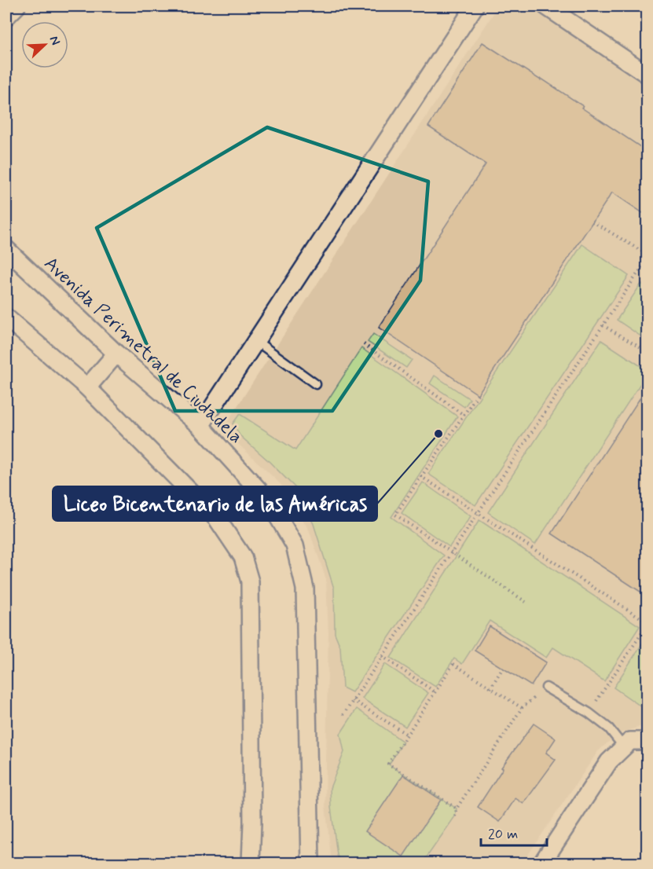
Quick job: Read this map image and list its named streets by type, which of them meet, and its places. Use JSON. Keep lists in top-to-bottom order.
{
  "streets": {
    "street": ["Avenida Perimetral de Ciudadela"]
  },
  "places": ["Liceo Bicentenario de las Américas"],
  "scale_bar": "20 m",
  "north": "top right"
}
